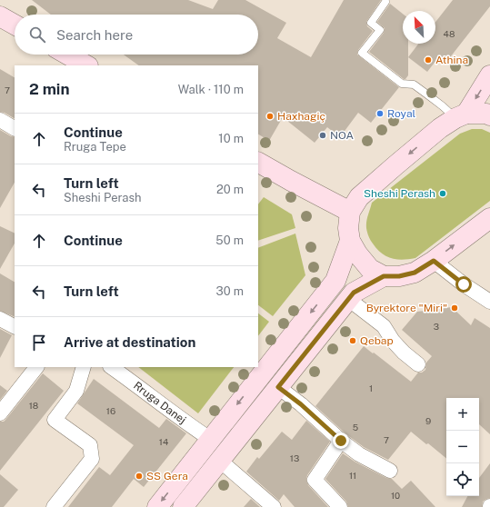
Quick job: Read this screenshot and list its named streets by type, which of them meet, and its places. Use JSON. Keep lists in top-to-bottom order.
{
  "streets": {
    "street": ["Rruga Danej"]
  },
  "places": [
    "Athina",
    "Royal",
    "Haxhagiç",
    "NOA",
    "Sheshi Perash",
    "Byrektore \"Miri\"",
    "Qebap",
    "SS Gera"
  ],
  "house_numbers": [
    "48",
    "7",
    "3",
    "1",
    "18",
    "16",
    "9",
    "5",
    "7",
    "14",
    "13",
    "11",
    "10"
  ],
  "north": "top left",
  "page": {
    "search": "Search here",
    "heading": ["2 min", "Walk · 110 m"],
    "list": [
      ["Continue", "Rruga Tepe", "10 m"],
      ["Turn left", "Sheshi Perash", "20 m"],
      ["Continue", "50 m"],
      ["Turn left", "30 m"],
      "Arrive at destination"
    ],
    "map_buttons": ["+", "−"]
  }
}
